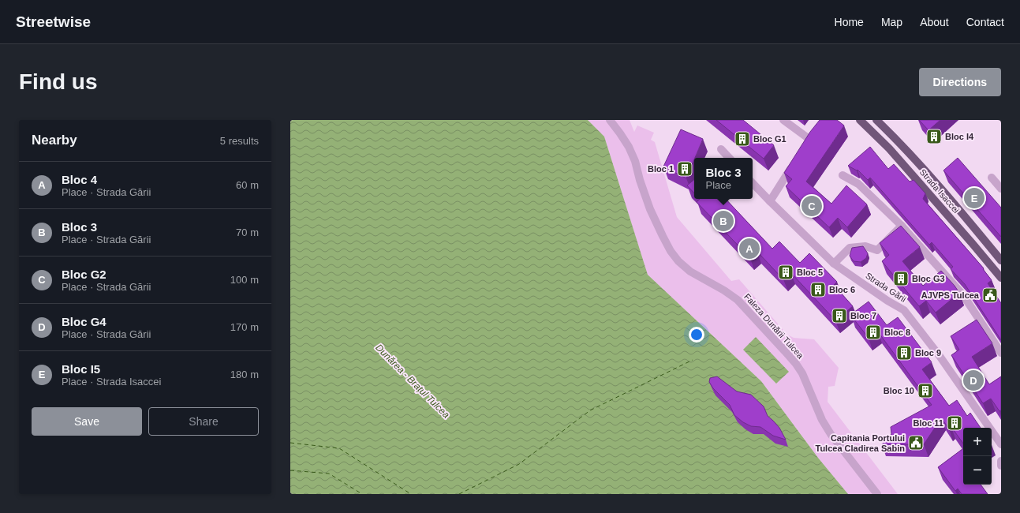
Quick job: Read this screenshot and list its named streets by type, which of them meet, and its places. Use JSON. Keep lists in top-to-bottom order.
{
  "streets": {
    "main road": ["Strada Isaccei"],
    "street": ["Strada Gării", "Faleza Dunării Tulcea"]
  },
  "water": ["Dunărea - Brațul Tulcea"],
  "places": {
    "building": [
      "Bloc I4",
      "Bloc G1",
      "Bloc 1",
      "Bloc 5",
      "Bloc G3",
      "Bloc 6",
      "Bloc 7",
      "Bloc 8",
      "Bloc 9",
      "Bloc 10",
      "Bloc 11"
    ],
    "public building": ["AJVPS Tulcea", "Capitania Portului Tulcea Cladirea Sabin"]
  },
  "page": {
    "header": "Streetwise",
    "nav": [
      "Home",
      "Map",
      "About",
      "Contact"
    ],
    "buttons": [
      "Directions",
      ["Save", "Share"]
    ],
    "title": "Find us",
    "heading": ["Nearby", "5 results"],
    "popup": ["Bloc 3", "Place"],
    "list": [
      {
        "mark": "A",
        "name": "Bloc 4",
        "note": "Place · Strada Gării",
        "value": "60 m"
      },
      {
        "mark": "B",
        "name": "Bloc 3",
        "note": "Place · Strada Gării",
        "value": "70 m"
      },
      {
        "mark": "C",
        "name": "Bloc G2",
        "note": "Place · Strada Gării",
        "value": "100 m"
      },
      {
        "mark": "D",
        "name": "Bloc G4",
        "note": "Place · Strada Gării",
        "value": "170 m"
      },
      {
        "mark": "E",
        "name": "Bloc I5",
        "note": "Place · Strada Isaccei",
        "value": "180 m"
      }
    ],
    "pins": [
      "E",
      "C",
      "B",
      "A",
      "D"
    ],
    "map_buttons": ["+", "−"]
  }
}
